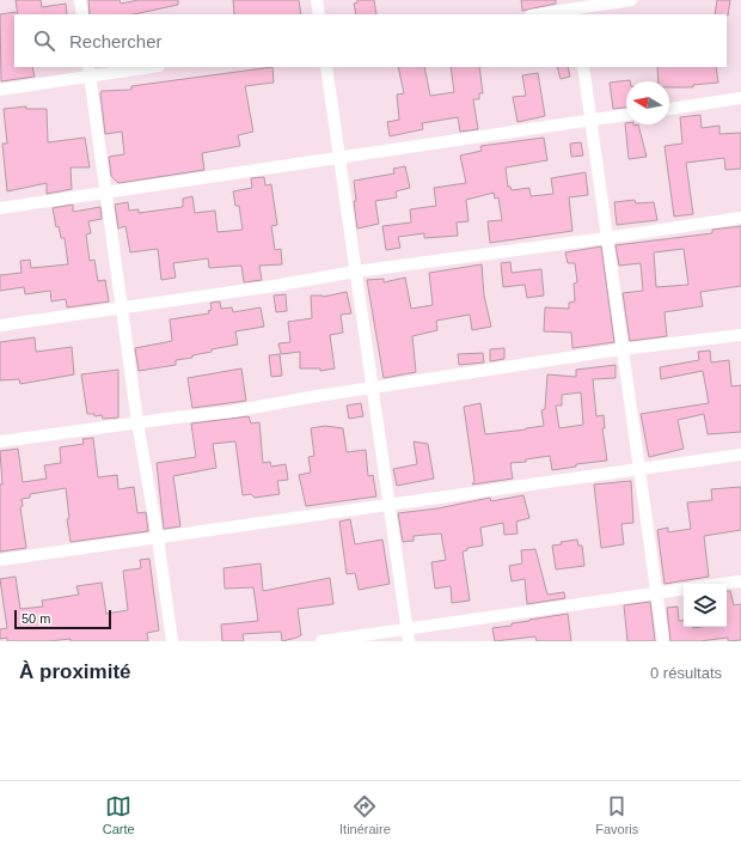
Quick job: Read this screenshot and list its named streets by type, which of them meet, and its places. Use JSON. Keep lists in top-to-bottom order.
{
  "scale_bar": "50 m",
  "north": "left",
  "page": {
    "search": "Rechercher",
    "scale": "50 m",
    "heading": ["À proximité", "0 résultats"],
    "nav": ["Carte", "Itinéraire", "Favoris"]
  }
}
